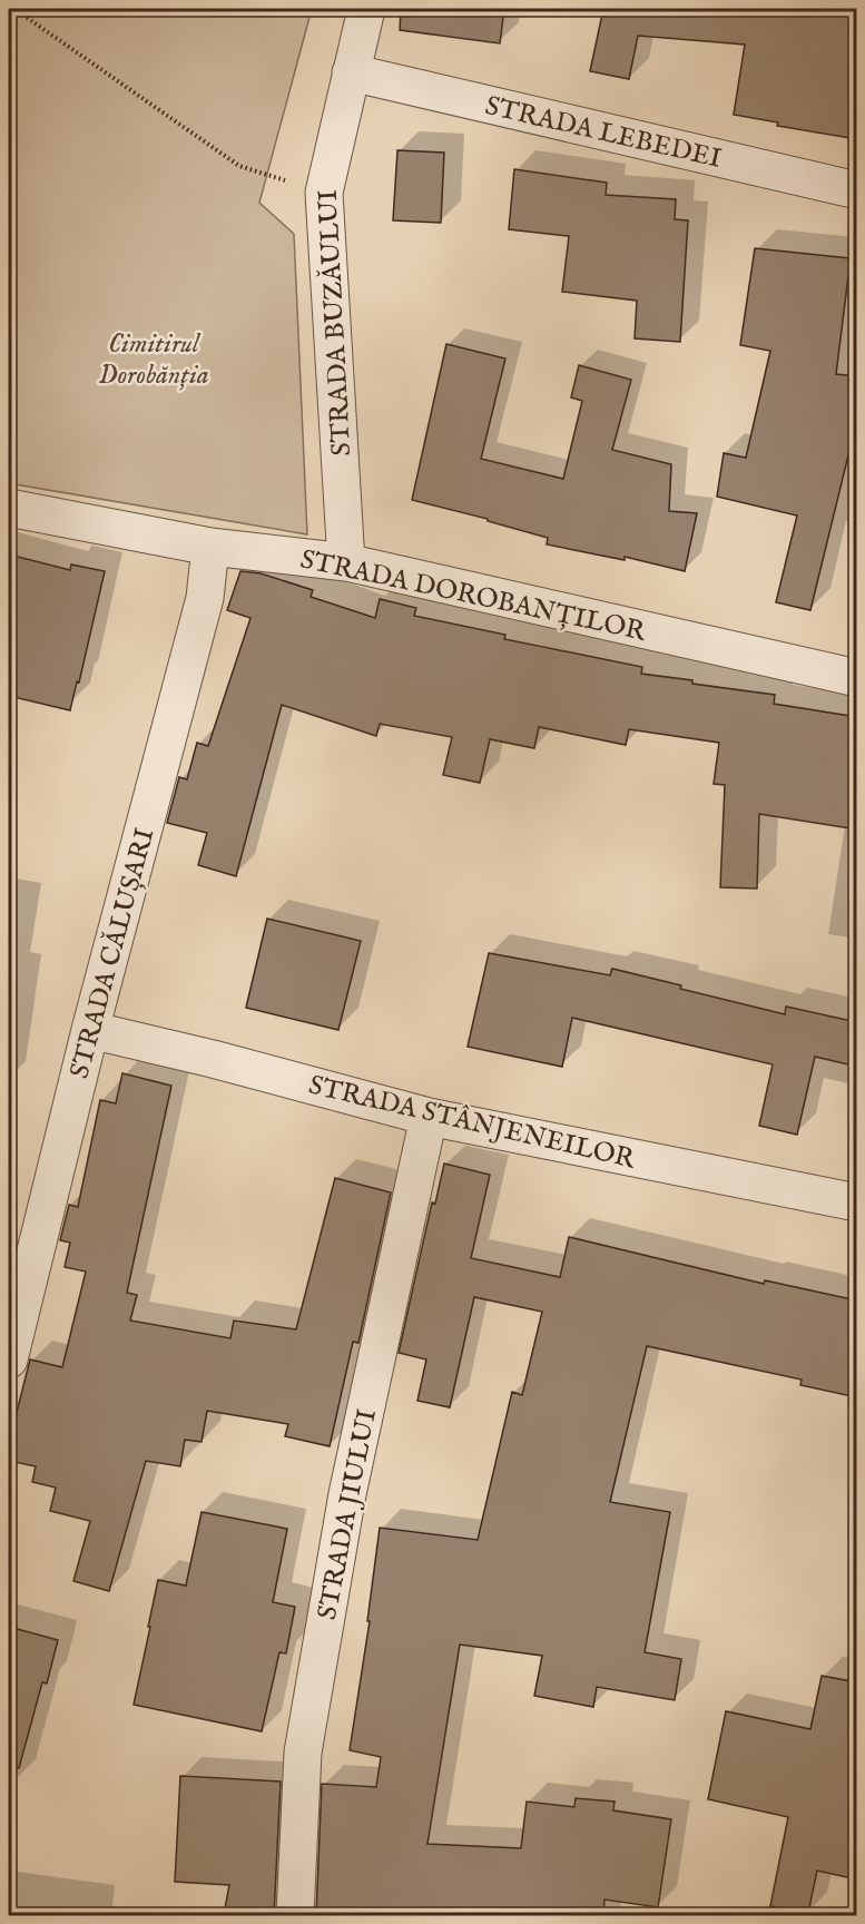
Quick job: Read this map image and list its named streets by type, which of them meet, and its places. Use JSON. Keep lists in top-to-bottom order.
{
  "streets": {
    "street": [
      "STRADA LEBEDEI",
      "STRADA BUZĂULUI",
      "STRADA DOROBANȚILOR",
      "STRADA CĂLUȘARI",
      "STRADA STÂNJENEILOR",
      "STRADA JIULUI"
    ]
  },
  "crossings": [
    ["STRADA LEBEDEI", "STRADA BUZĂULUI"],
    ["STRADA BUZĂULUI", "STRADA DOROBANȚILOR"],
    ["STRADA DOROBANȚILOR", "STRADA CĂLUȘARI"],
    ["STRADA CĂLUȘARI", "STRADA STÂNJENEILOR"],
    ["STRADA STÂNJENEILOR", "STRADA JIULUI"]
  ],
  "parks": ["Cimitirul Dorobănția"]
}
